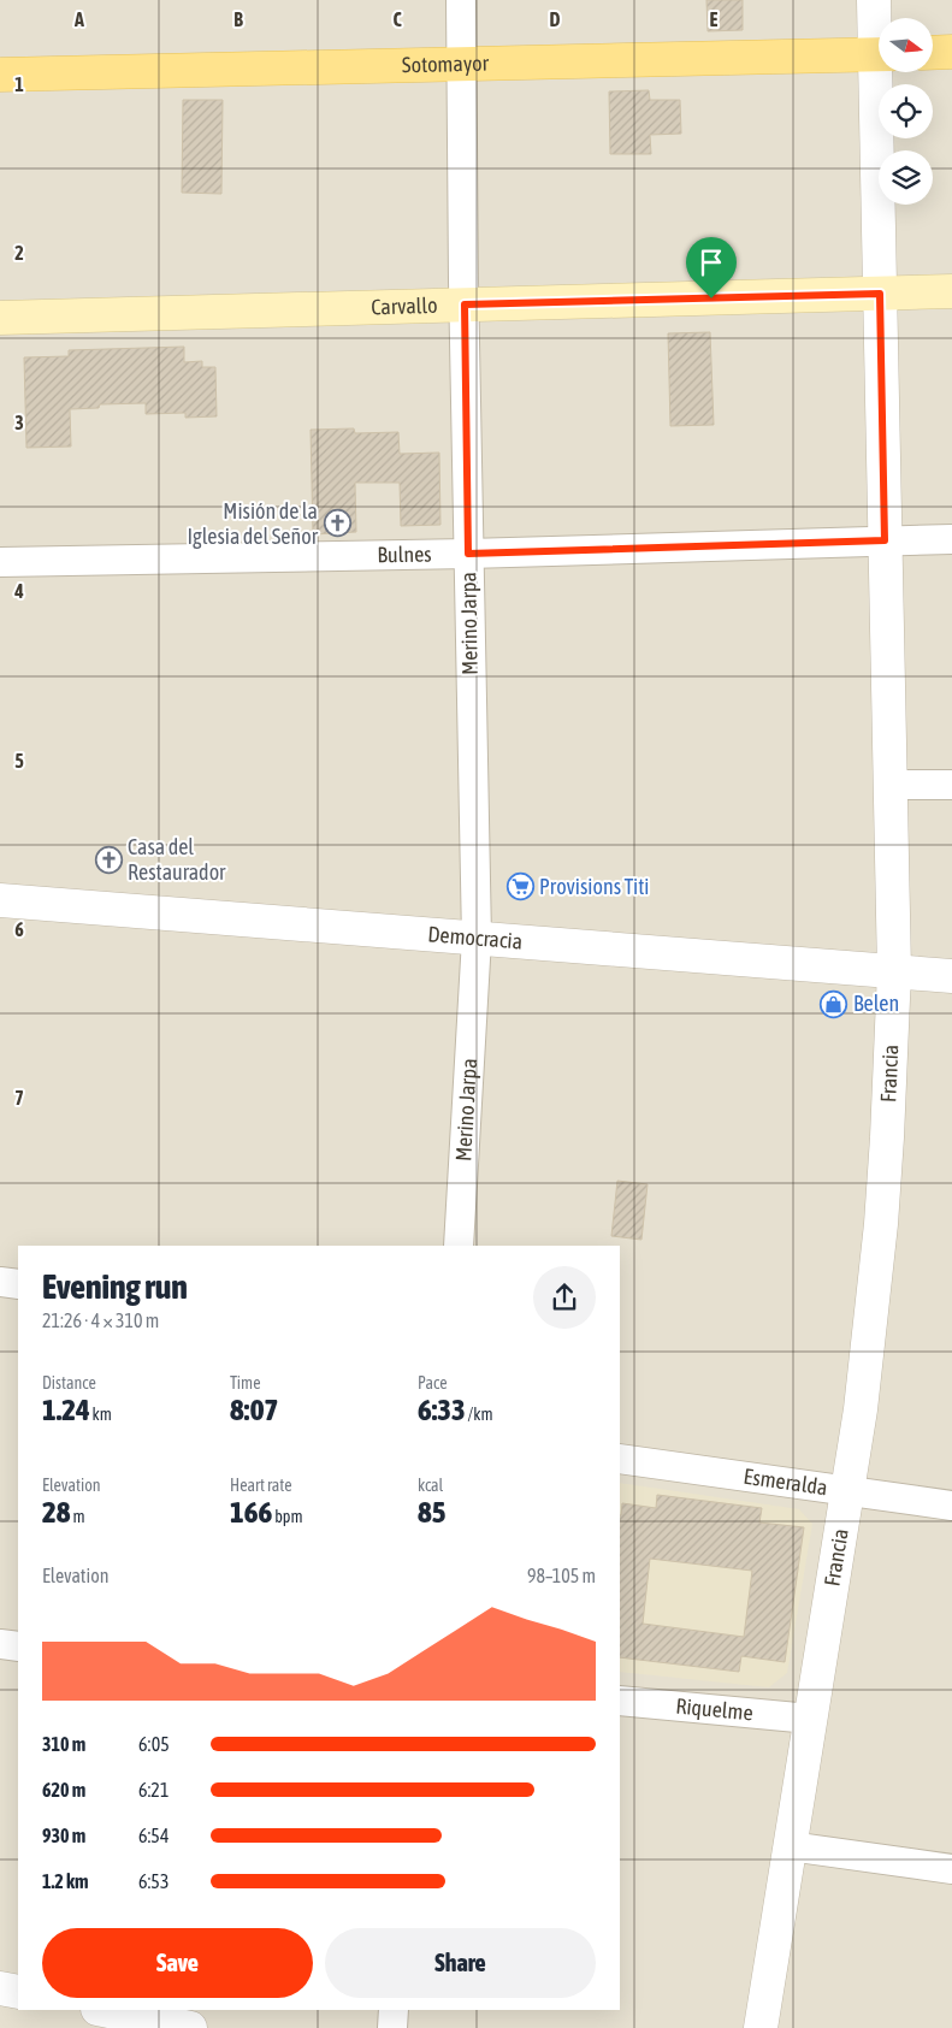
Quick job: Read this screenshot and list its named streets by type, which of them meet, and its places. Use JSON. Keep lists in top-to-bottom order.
{
  "streets": {
    "main road": ["Sotomayor", "Carvallo"],
    "street": [
      "Bulnes",
      "Merino Jarpa",
      "Democracia",
      "Francia",
      "Esmeralda",
      "Riquelme"
    ]
  },
  "crossings": [
    ["Sotomayor", "Merino Jarpa"],
    ["Carvallo", "Merino Jarpa"],
    ["Carvallo", "Francia"],
    ["Bulnes", "Merino Jarpa"],
    ["Bulnes", "Francia"],
    ["Merino Jarpa", "Democracia"],
    ["Democracia", "Francia"],
    ["Francia", "Esmeralda"],
    ["Francia", "Riquelme"]
  ],
  "places": {
    "church": ["Misión de la Iglesia del Señor", "Casa del Restaurador"],
    "supermarket": ["Provisions Titi"],
    "shop": ["Belen"]
  },
  "north": "right",
  "page": {
    "heading": ["Evening run", "21:26 · 4 × 310 m"],
    "stats": [
      ["Distance", "1.24 km"],
      ["Time", "8:07"],
      ["Pace", "6:33 /km"],
      ["Elevation", "28 m"],
      ["Heart rate", "166 bpm"],
      ["kcal", "85"]
    ],
    "chart": ["Elevation", "98–105 m"],
    "list": [
      {
        "name": "310 m",
        "note": "6:05"
      },
      {
        "name": "620 m",
        "note": "6:21"
      },
      {
        "name": "930 m",
        "note": "6:54"
      },
      {
        "name": "1.2 km",
        "note": "6:53"
      }
    ],
    "buttons": ["Save", "Share"]
  },
  "grid": {
    "columns": [
      "A",
      "B",
      "C",
      "D",
      "E"
    ],
    "rows": [
      "1",
      "2",
      "3",
      "4",
      "5",
      "6",
      "7"
    ]
  }
}
